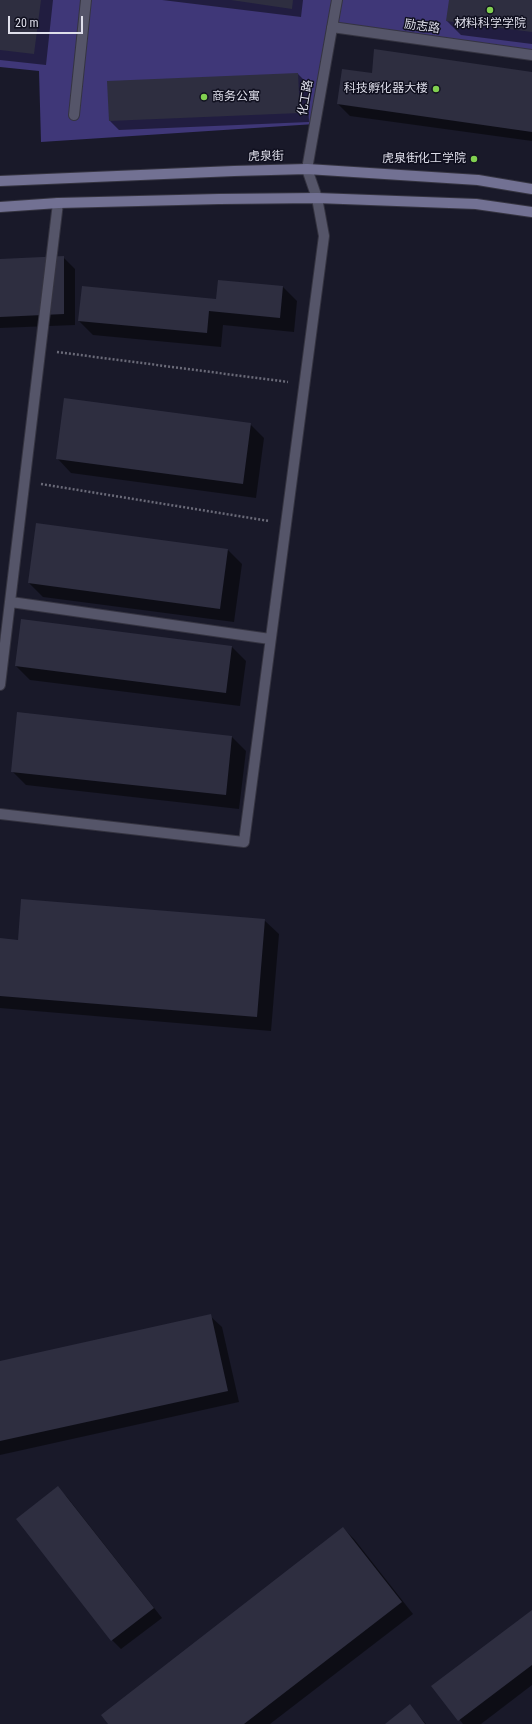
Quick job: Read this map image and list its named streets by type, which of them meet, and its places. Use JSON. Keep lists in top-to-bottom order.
{
  "streets": {
    "main road": ["虎泉街"],
    "street": ["励志路", "化工路"]
  },
  "crossings": [
    ["励志路", "化工路"],
    ["化工路", "虎泉街"]
  ],
  "places": [
    "材料科学学院",
    "科技孵化器大楼",
    "商务公寓",
    "虎泉街化工学院"
  ],
  "scale_bar": "20 m"
}
